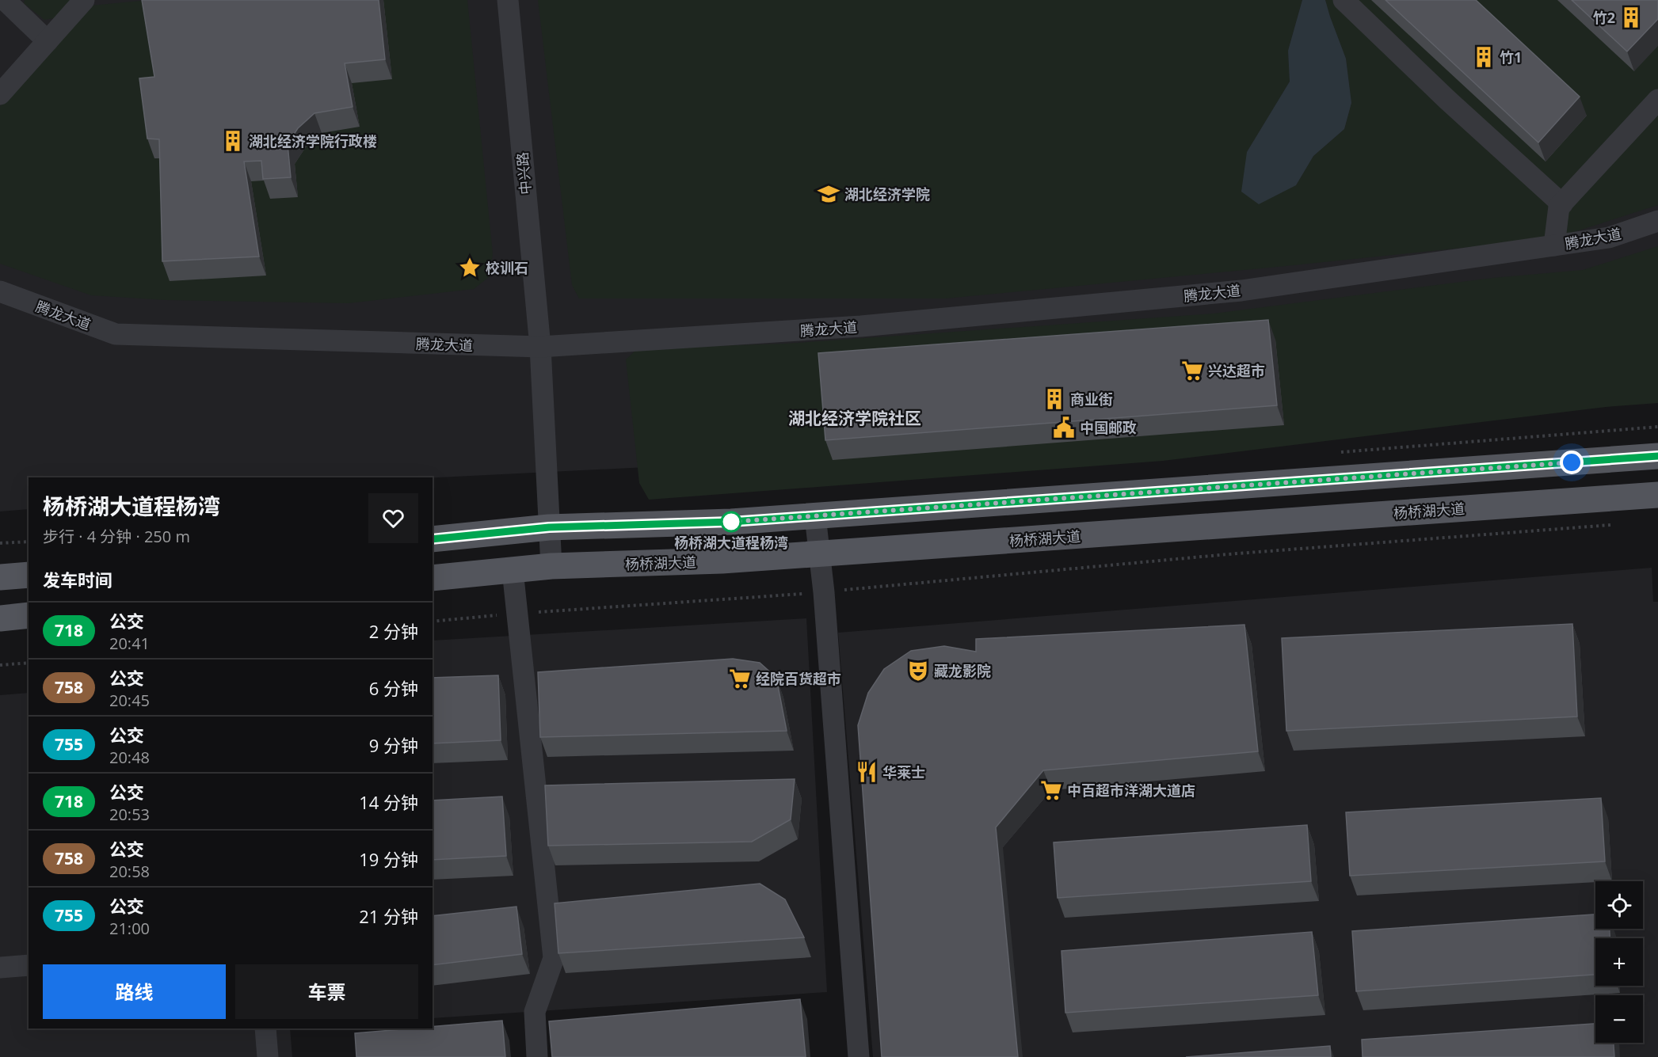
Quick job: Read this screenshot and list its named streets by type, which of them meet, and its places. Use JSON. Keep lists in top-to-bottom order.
{
  "streets": {
    "main road": ["杨桥湖大道"],
    "street": ["中兴路", "腾龙大道"]
  },
  "crossings": [
    ["中兴路", "腾龙大道"],
    ["中兴路", "杨桥湖大道"]
  ],
  "districts": ["湖北经济学院社区"],
  "places": {
    "building": [
      "竹2",
      "竹1",
      "湖北经济学院行政楼",
      "商业街"
    ],
    "school or university": ["湖北经济学院"],
    "place": ["校训石"],
    "supermarket": ["兴达超市", "经院百货超市", "中百超市洋湖大道店"],
    "public building": ["中国邮政"],
    "other": ["杨桥湖大道程杨湾"],
    "theatre": ["藏龙影院"],
    "restaurant": ["华莱士"]
  },
  "lines": ["bus line 718"],
  "page": {
    "heading": [
      ["杨桥湖大道程杨湾", "步行 · 4 分钟 · 250 m"],
      "发车时间"
    ],
    "list": [
      {
        "mark": "718",
        "name": "公交",
        "note": "20:41",
        "value": "2 分钟"
      },
      {
        "mark": "758",
        "name": "公交",
        "note": "20:45",
        "value": "6 分钟"
      },
      {
        "mark": "755",
        "name": "公交",
        "note": "20:48",
        "value": "9 分钟"
      },
      {
        "mark": "718",
        "name": "公交",
        "note": "20:53",
        "value": "14 分钟"
      },
      {
        "mark": "758",
        "name": "公交",
        "note": "20:58",
        "value": "19 分钟"
      },
      {
        "mark": "755",
        "name": "公交",
        "note": "21:00",
        "value": "21 分钟"
      }
    ],
    "map_buttons": ["+", "−"],
    "buttons": ["路线", "车票"]
  }
}
